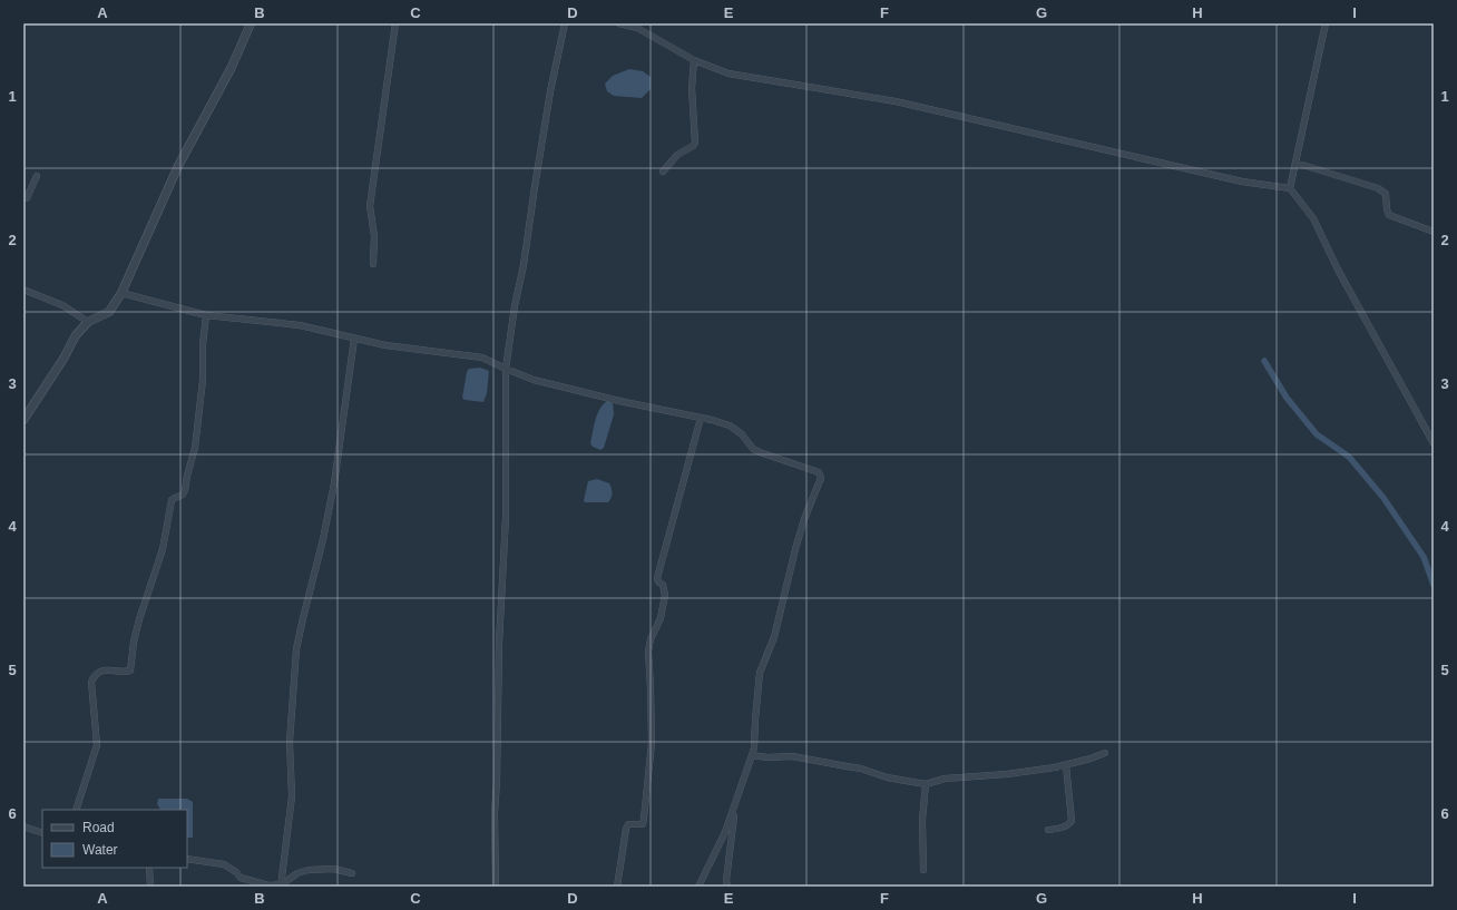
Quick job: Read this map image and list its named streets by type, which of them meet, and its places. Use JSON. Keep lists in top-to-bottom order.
{
  "legend": ["Road", "Water"],
  "grid": {
    "columns": [
      "A",
      "B",
      "C",
      "D",
      "E",
      "F",
      "G",
      "H",
      "I"
    ],
    "rows": [
      "1",
      "2",
      "3",
      "4",
      "5",
      "6"
    ]
  }
}
